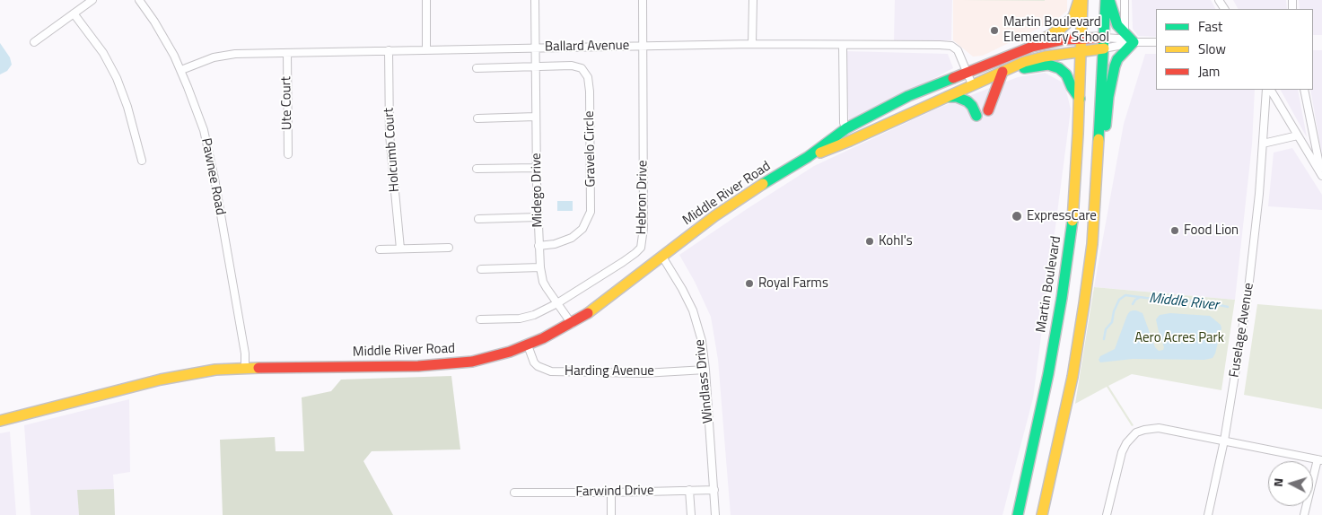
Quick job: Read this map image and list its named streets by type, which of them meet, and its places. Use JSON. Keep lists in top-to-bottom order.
{
  "streets": {
    "street": [
      "Ballard Avenue",
      "Ute Court",
      "Gravelo Circle",
      "Holcumb Court",
      "Pawnee Road",
      "Midego Drive",
      "Middle River Road",
      "Hebron Drive",
      "Martin Boulevard",
      "Fuselage Avenue",
      "Harding Avenue",
      "Windlass Drive",
      "Farwind Drive"
    ]
  },
  "crossings": [
    ["Ballard Avenue", "Ute Court"],
    ["Ballard Avenue", "Holcumb Court"],
    ["Ballard Avenue", "Pawnee Road"],
    ["Ballard Avenue", "Midego Drive"],
    ["Ballard Avenue", "Middle River Road"],
    ["Ballard Avenue", "Hebron Drive"],
    ["Gravelo Circle", "Midego Drive"],
    ["Pawnee Road", "Middle River Road"],
    ["Midego Drive", "Middle River Road"],
    ["Midego Drive", "Hebron Drive"],
    ["Middle River Road", "Martin Boulevard"],
    ["Middle River Road", "Harding Avenue"],
    ["Middle River Road", "Windlass Drive"],
    ["Harding Avenue", "Windlass Drive"],
    ["Windlass Drive", "Farwind Drive"]
  ],
  "water": ["Middle River"],
  "parks": ["Aero Acres Park"],
  "places": [
    "Martin Boulevard Elementary School",
    "ExpressCare",
    "Food Lion",
    "Kohl's",
    "Royal Farms"
  ],
  "legend": ["Fast", "Slow", "Jam"],
  "north": "left"
}
